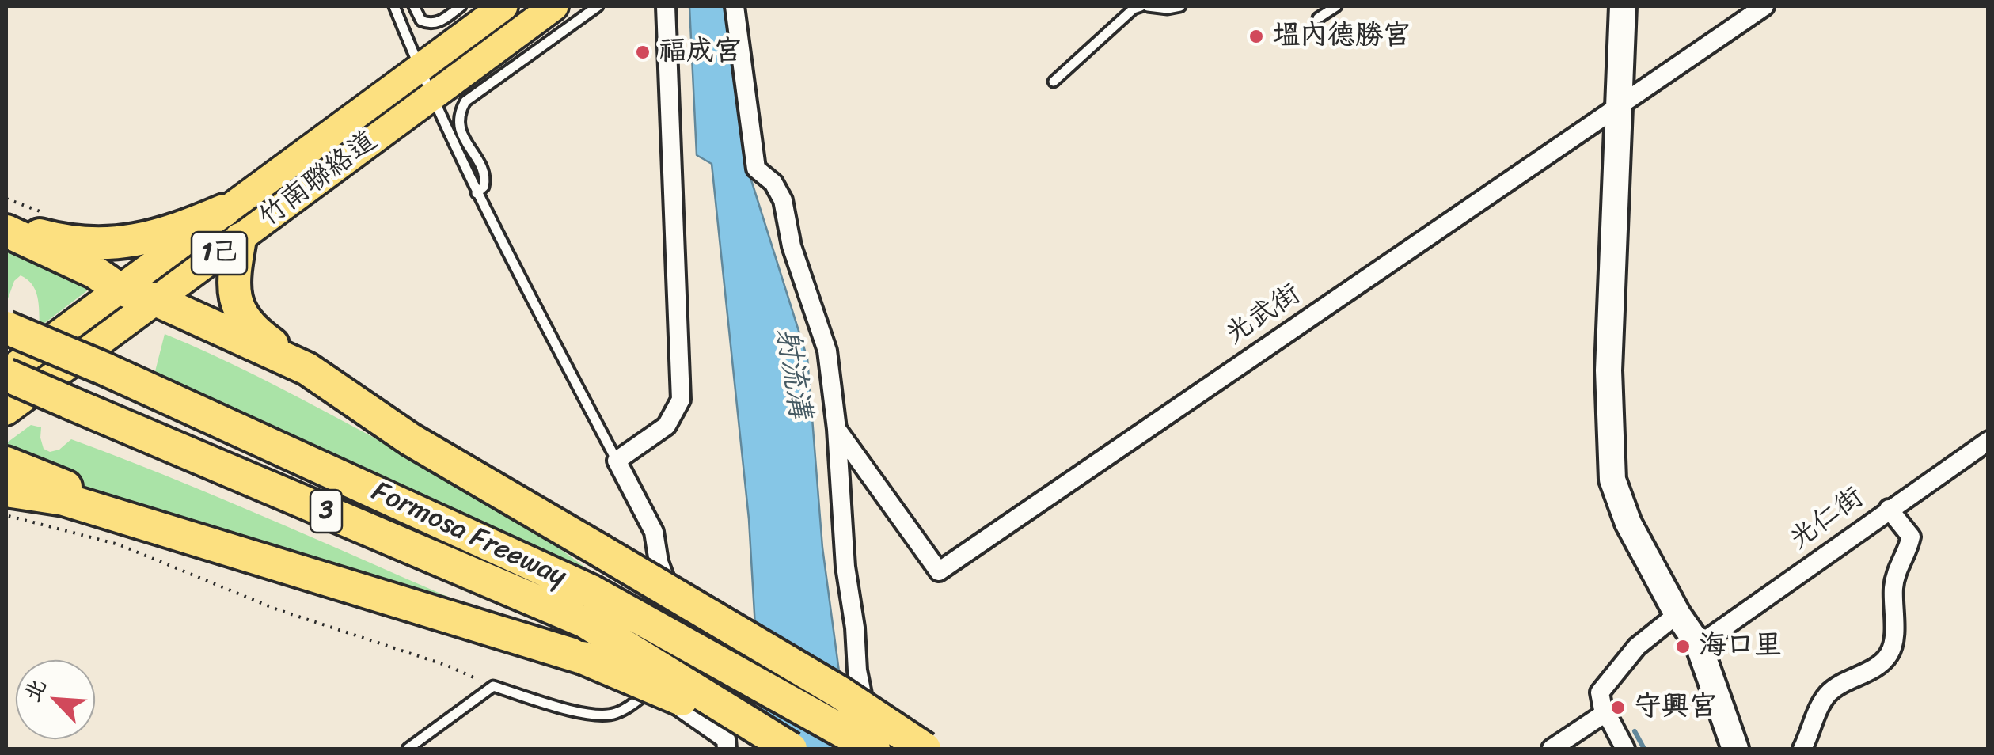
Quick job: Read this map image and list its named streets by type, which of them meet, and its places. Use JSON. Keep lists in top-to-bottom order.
{
  "streets": {
    "highway": ["3", "Formosa Freeway"],
    "main road": ["竹南聯絡道", "1己"],
    "street": ["光武街", "光仁街"]
  },
  "crossings": [
    ["竹南聯絡道", "Formosa Freeway"]
  ],
  "water": ["射流溝"],
  "places": [
    "塭內德勝宮",
    "福成宮",
    "海口里",
    "守興宮"
  ],
  "north": "top left"
}
